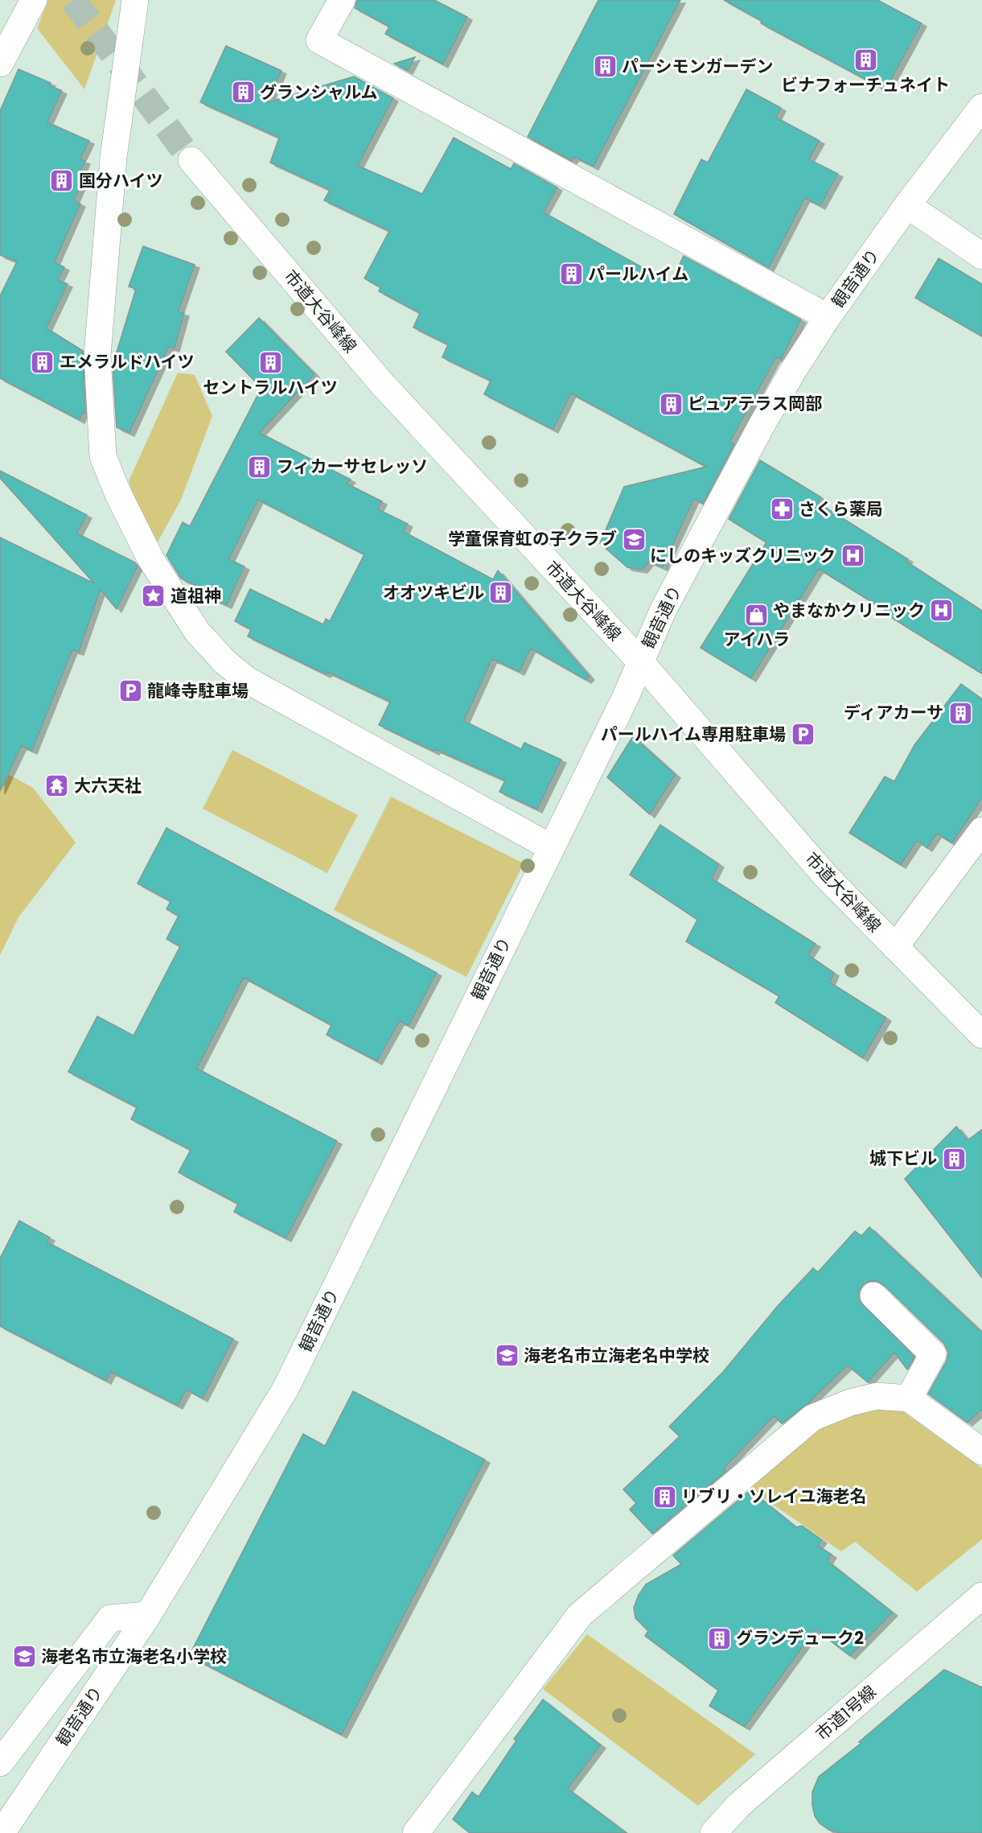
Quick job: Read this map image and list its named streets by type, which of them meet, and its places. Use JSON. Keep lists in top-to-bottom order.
{
  "streets": {
    "street": ["観音通り", "市道大谷峰線", "市道1号線"]
  },
  "crossings": [
    ["観音通り", "市道大谷峰線"]
  ],
  "places": {
    "building": [
      "ビナフォーチュネイト",
      "パーシモンガーデン",
      "グランシャルム",
      "国分ハイツ",
      "パールハイム",
      "エメラルドハイツ",
      "セントラルハイツ",
      "ピュアテラス岡部",
      "フィカーサセレッソ",
      "オオツキビル",
      "ディアカーサ",
      "城下ビル",
      "リブリ・ソレイユ海老名",
      "グランデューク2"
    ],
    "pharmacy": ["さくら薬局"],
    "school or university": ["学童保育虹の子クラブ", "海老名市立海老名中学校", "海老名市立海老名小学校"],
    "hospital": ["にしのキッズクリニック", "やまなかクリニック"],
    "place": ["道祖神"],
    "shop": ["アイハラ"],
    "parking": ["龍峰寺駐車場", "パールハイム専用駐車場"],
    "temple": ["大六天社"]
  }
}
